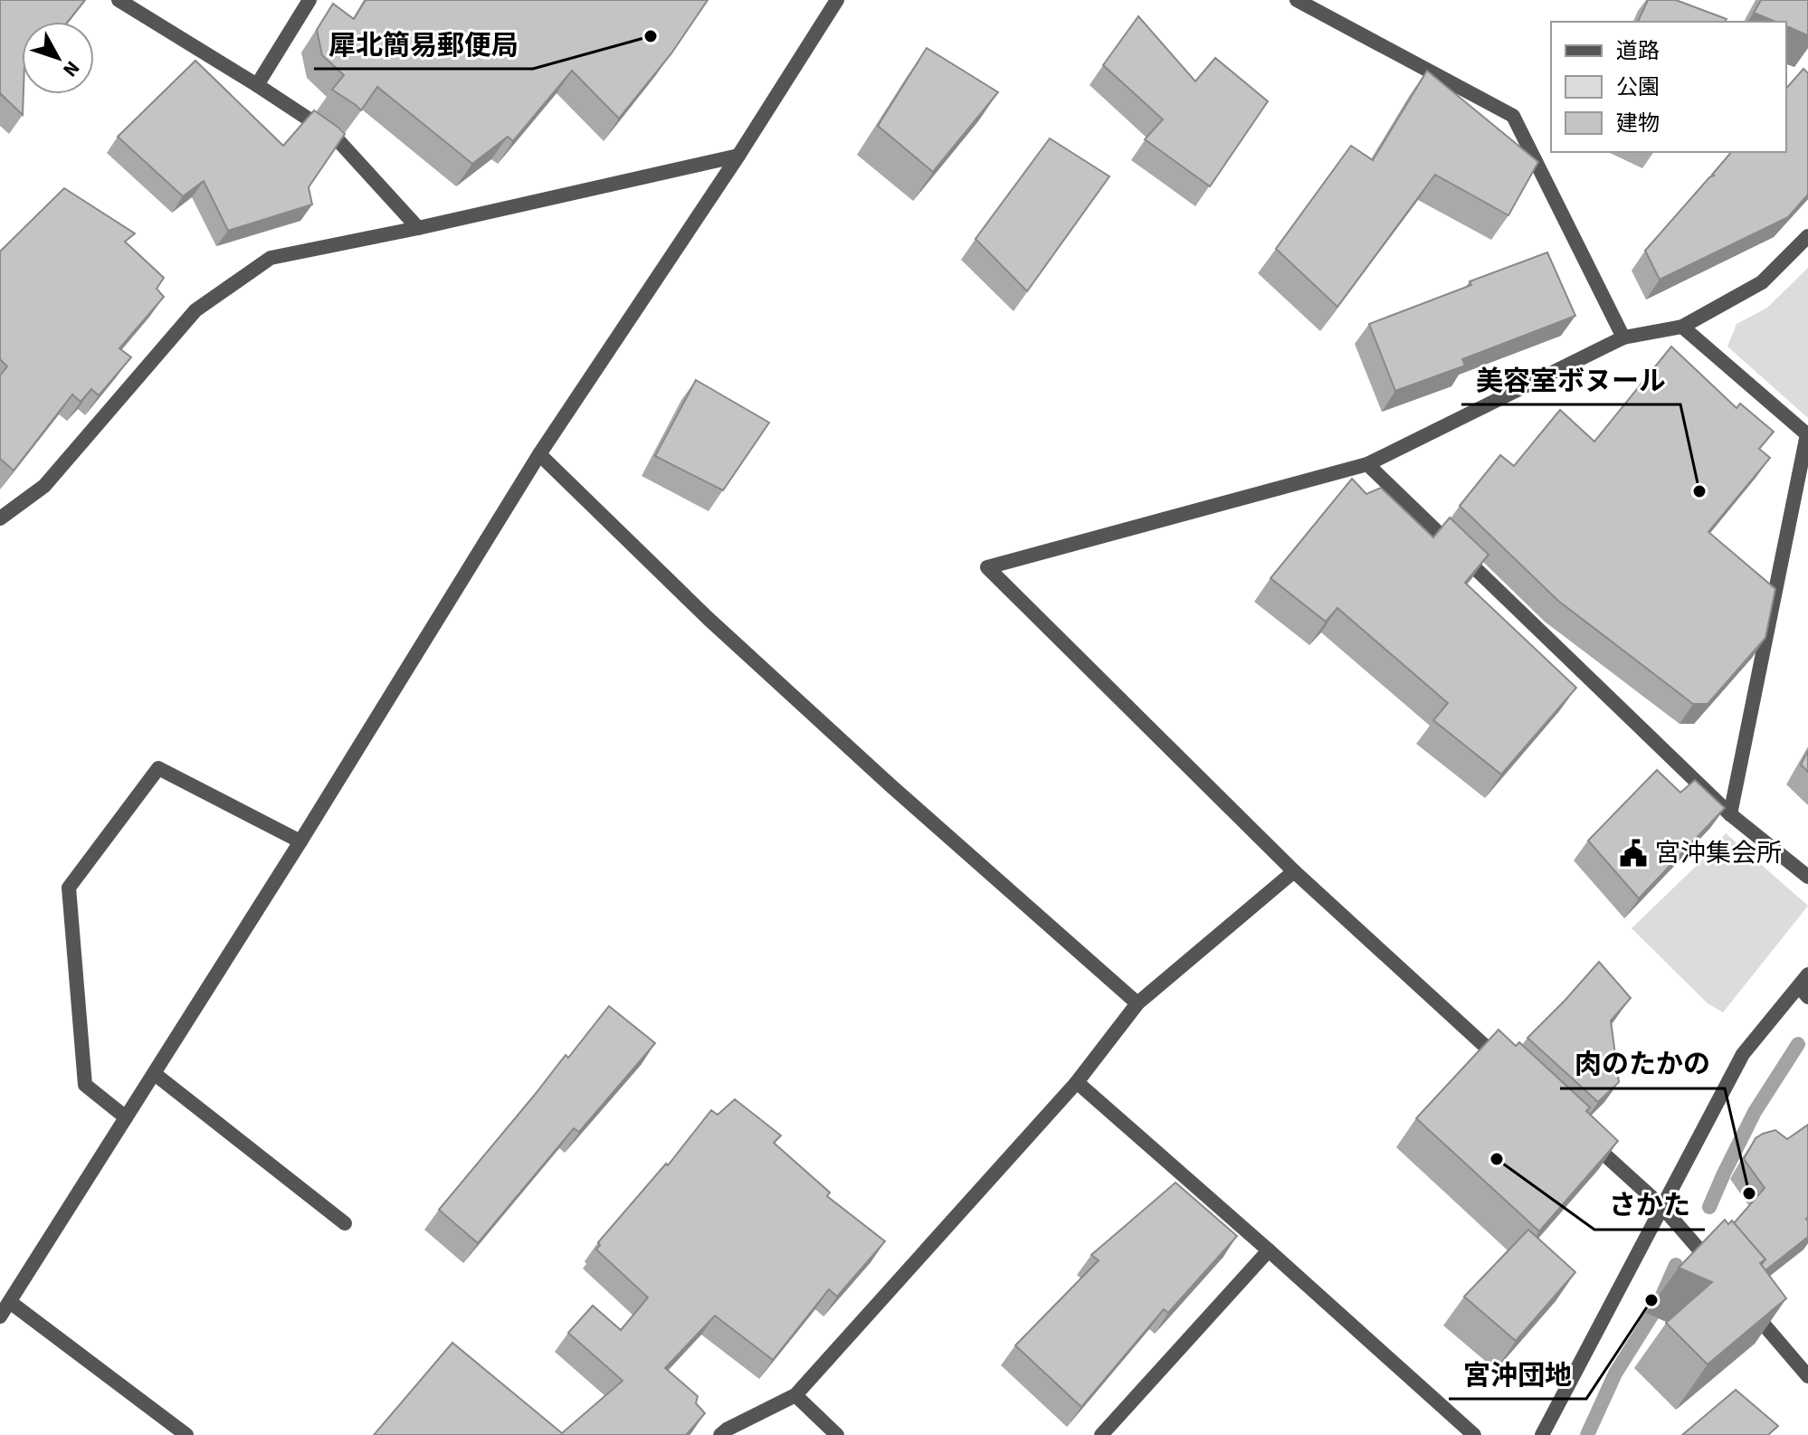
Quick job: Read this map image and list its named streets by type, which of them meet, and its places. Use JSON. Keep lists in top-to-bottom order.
{
  "places": {
    "other": [
      "犀北簡易郵便局",
      "美容室ボヌール",
      "さかた",
      "肉のたかの",
      "宮沖団地"
    ],
    "public building": ["宮沖集会所"]
  },
  "legend": ["道路", "公園", "建物"],
  "north": "bottom right"
}
